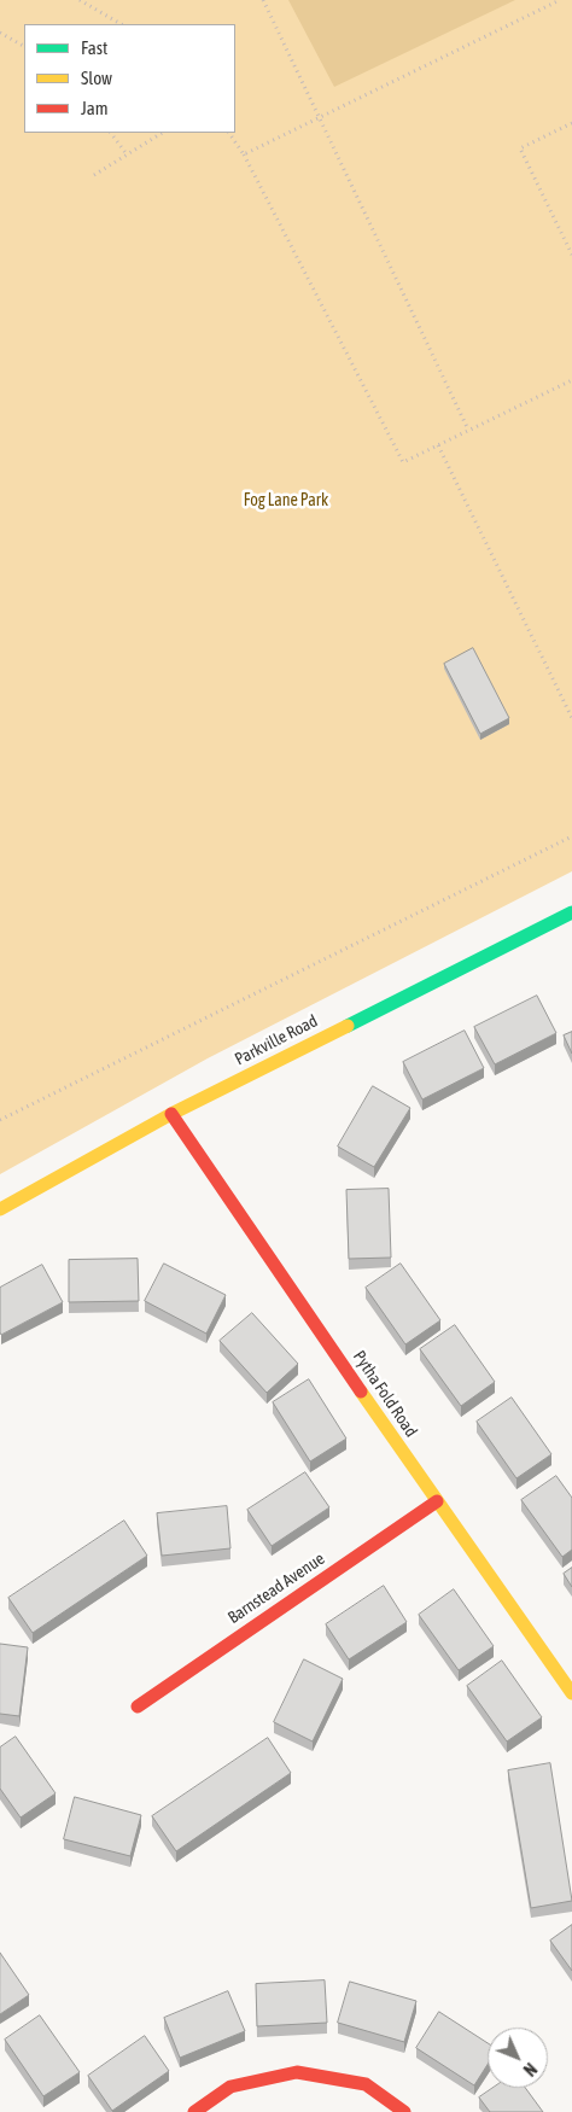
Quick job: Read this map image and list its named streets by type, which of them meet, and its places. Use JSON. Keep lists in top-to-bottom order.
{
  "streets": {
    "street": ["Parkville Road", "Pytha Fold Road", "Barnstead Avenue"]
  },
  "crossings": [
    ["Parkville Road", "Pytha Fold Road"],
    ["Pytha Fold Road", "Barnstead Avenue"]
  ],
  "parks": ["Fog Lane Park"],
  "legend": ["Fast", "Slow", "Jam"],
  "north": "bottom right"
}
